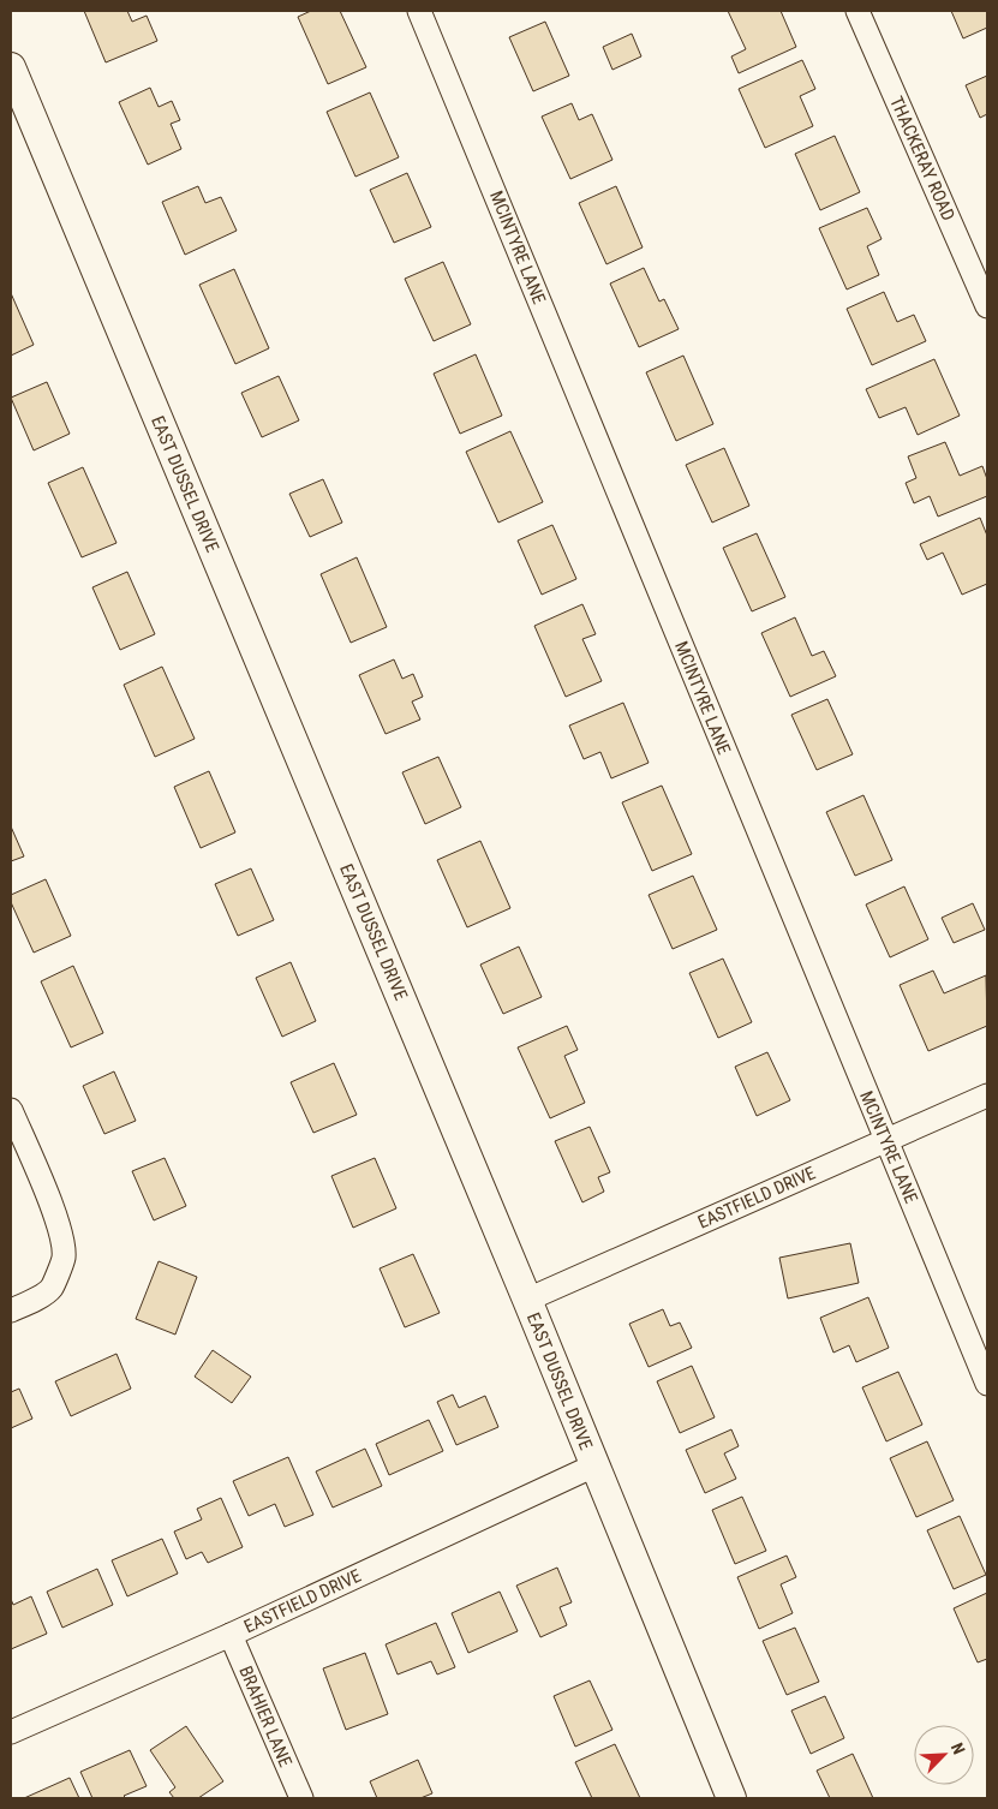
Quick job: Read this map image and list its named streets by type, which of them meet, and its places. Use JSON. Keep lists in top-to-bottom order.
{
  "streets": {
    "street": [
      "THACKERAY ROAD",
      "MCINTYRE LANE",
      "EAST DUSSEL DRIVE",
      "EASTFIELD DRIVE",
      "BRAHIER LANE"
    ]
  },
  "crossings": [
    ["MCINTYRE LANE", "EASTFIELD DRIVE"],
    ["EAST DUSSEL DRIVE", "EASTFIELD DRIVE"],
    ["EASTFIELD DRIVE", "BRAHIER LANE"]
  ],
  "north": "top right"
}
